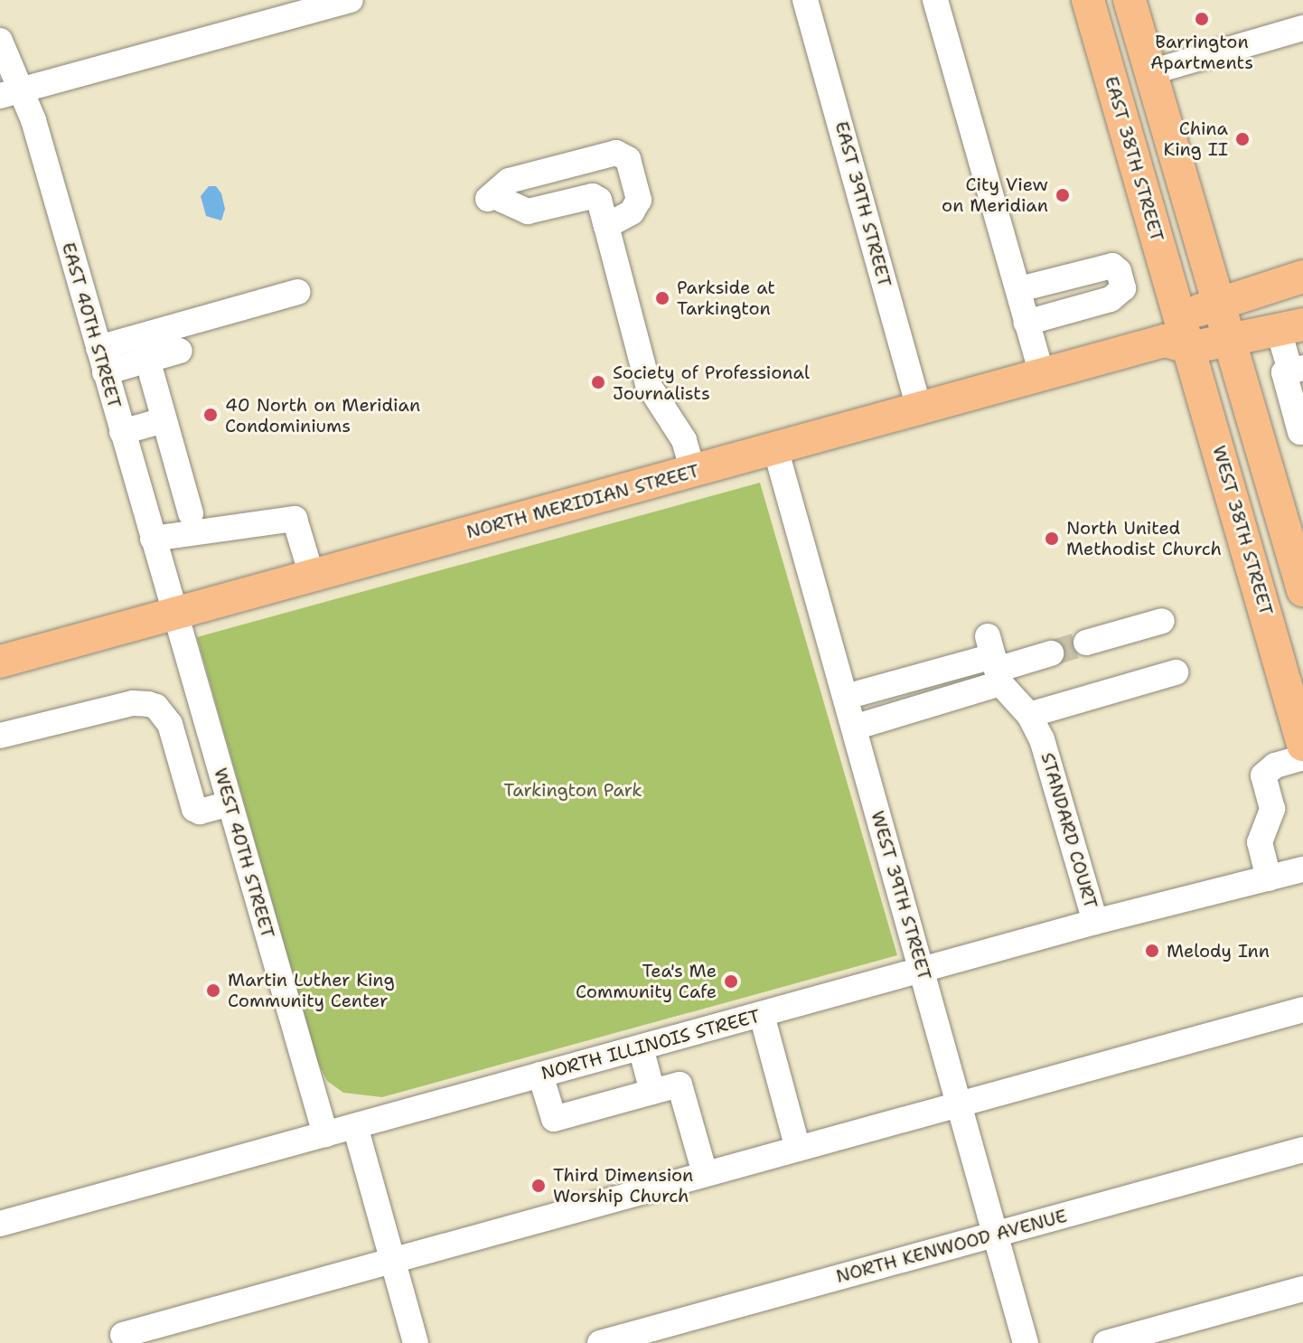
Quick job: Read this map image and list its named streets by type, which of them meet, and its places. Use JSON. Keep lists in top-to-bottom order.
{
  "streets": {
    "main road": ["EAST 38TH STREET", "NORTH MERIDIAN STREET", "WEST 38TH STREET"],
    "street": [
      "EAST 39TH STREET",
      "EAST 40TH STREET",
      "STANDARD COURT",
      "WEST 40TH STREET",
      "WEST 39TH STREET",
      "NORTH ILLINOIS STREET",
      "NORTH KENWOOD AVENUE"
    ]
  },
  "crossings": [
    ["EAST 38TH STREET", "NORTH MERIDIAN STREET"],
    ["EAST 38TH STREET", "WEST 38TH STREET"],
    ["EAST 39TH STREET", "NORTH MERIDIAN STREET"],
    ["EAST 40TH STREET", "NORTH MERIDIAN STREET"],
    ["EAST 40TH STREET", "WEST 40TH STREET"],
    ["NORTH MERIDIAN STREET", "WEST 38TH STREET"],
    ["NORTH MERIDIAN STREET", "WEST 40TH STREET"],
    ["NORTH MERIDIAN STREET", "WEST 39TH STREET"],
    ["STANDARD COURT", "NORTH ILLINOIS STREET"],
    ["WEST 40TH STREET", "NORTH ILLINOIS STREET"],
    ["WEST 39TH STREET", "NORTH ILLINOIS STREET"],
    ["WEST 39TH STREET", "NORTH KENWOOD AVENUE"]
  ],
  "parks": ["Tarkington Park"],
  "places": [
    "Barrington Apartments",
    "China King II",
    "City View on Meridian",
    "Parkside at Tarkington",
    "Society of Professional Journalists",
    "40 North on Meridian Condominiums",
    "North United Methodist Church",
    "Melody Inn",
    "Tea's Me Community Cafe",
    "Martin Luther King Community Center",
    "Third Dimension Worship Church"
  ]
}
